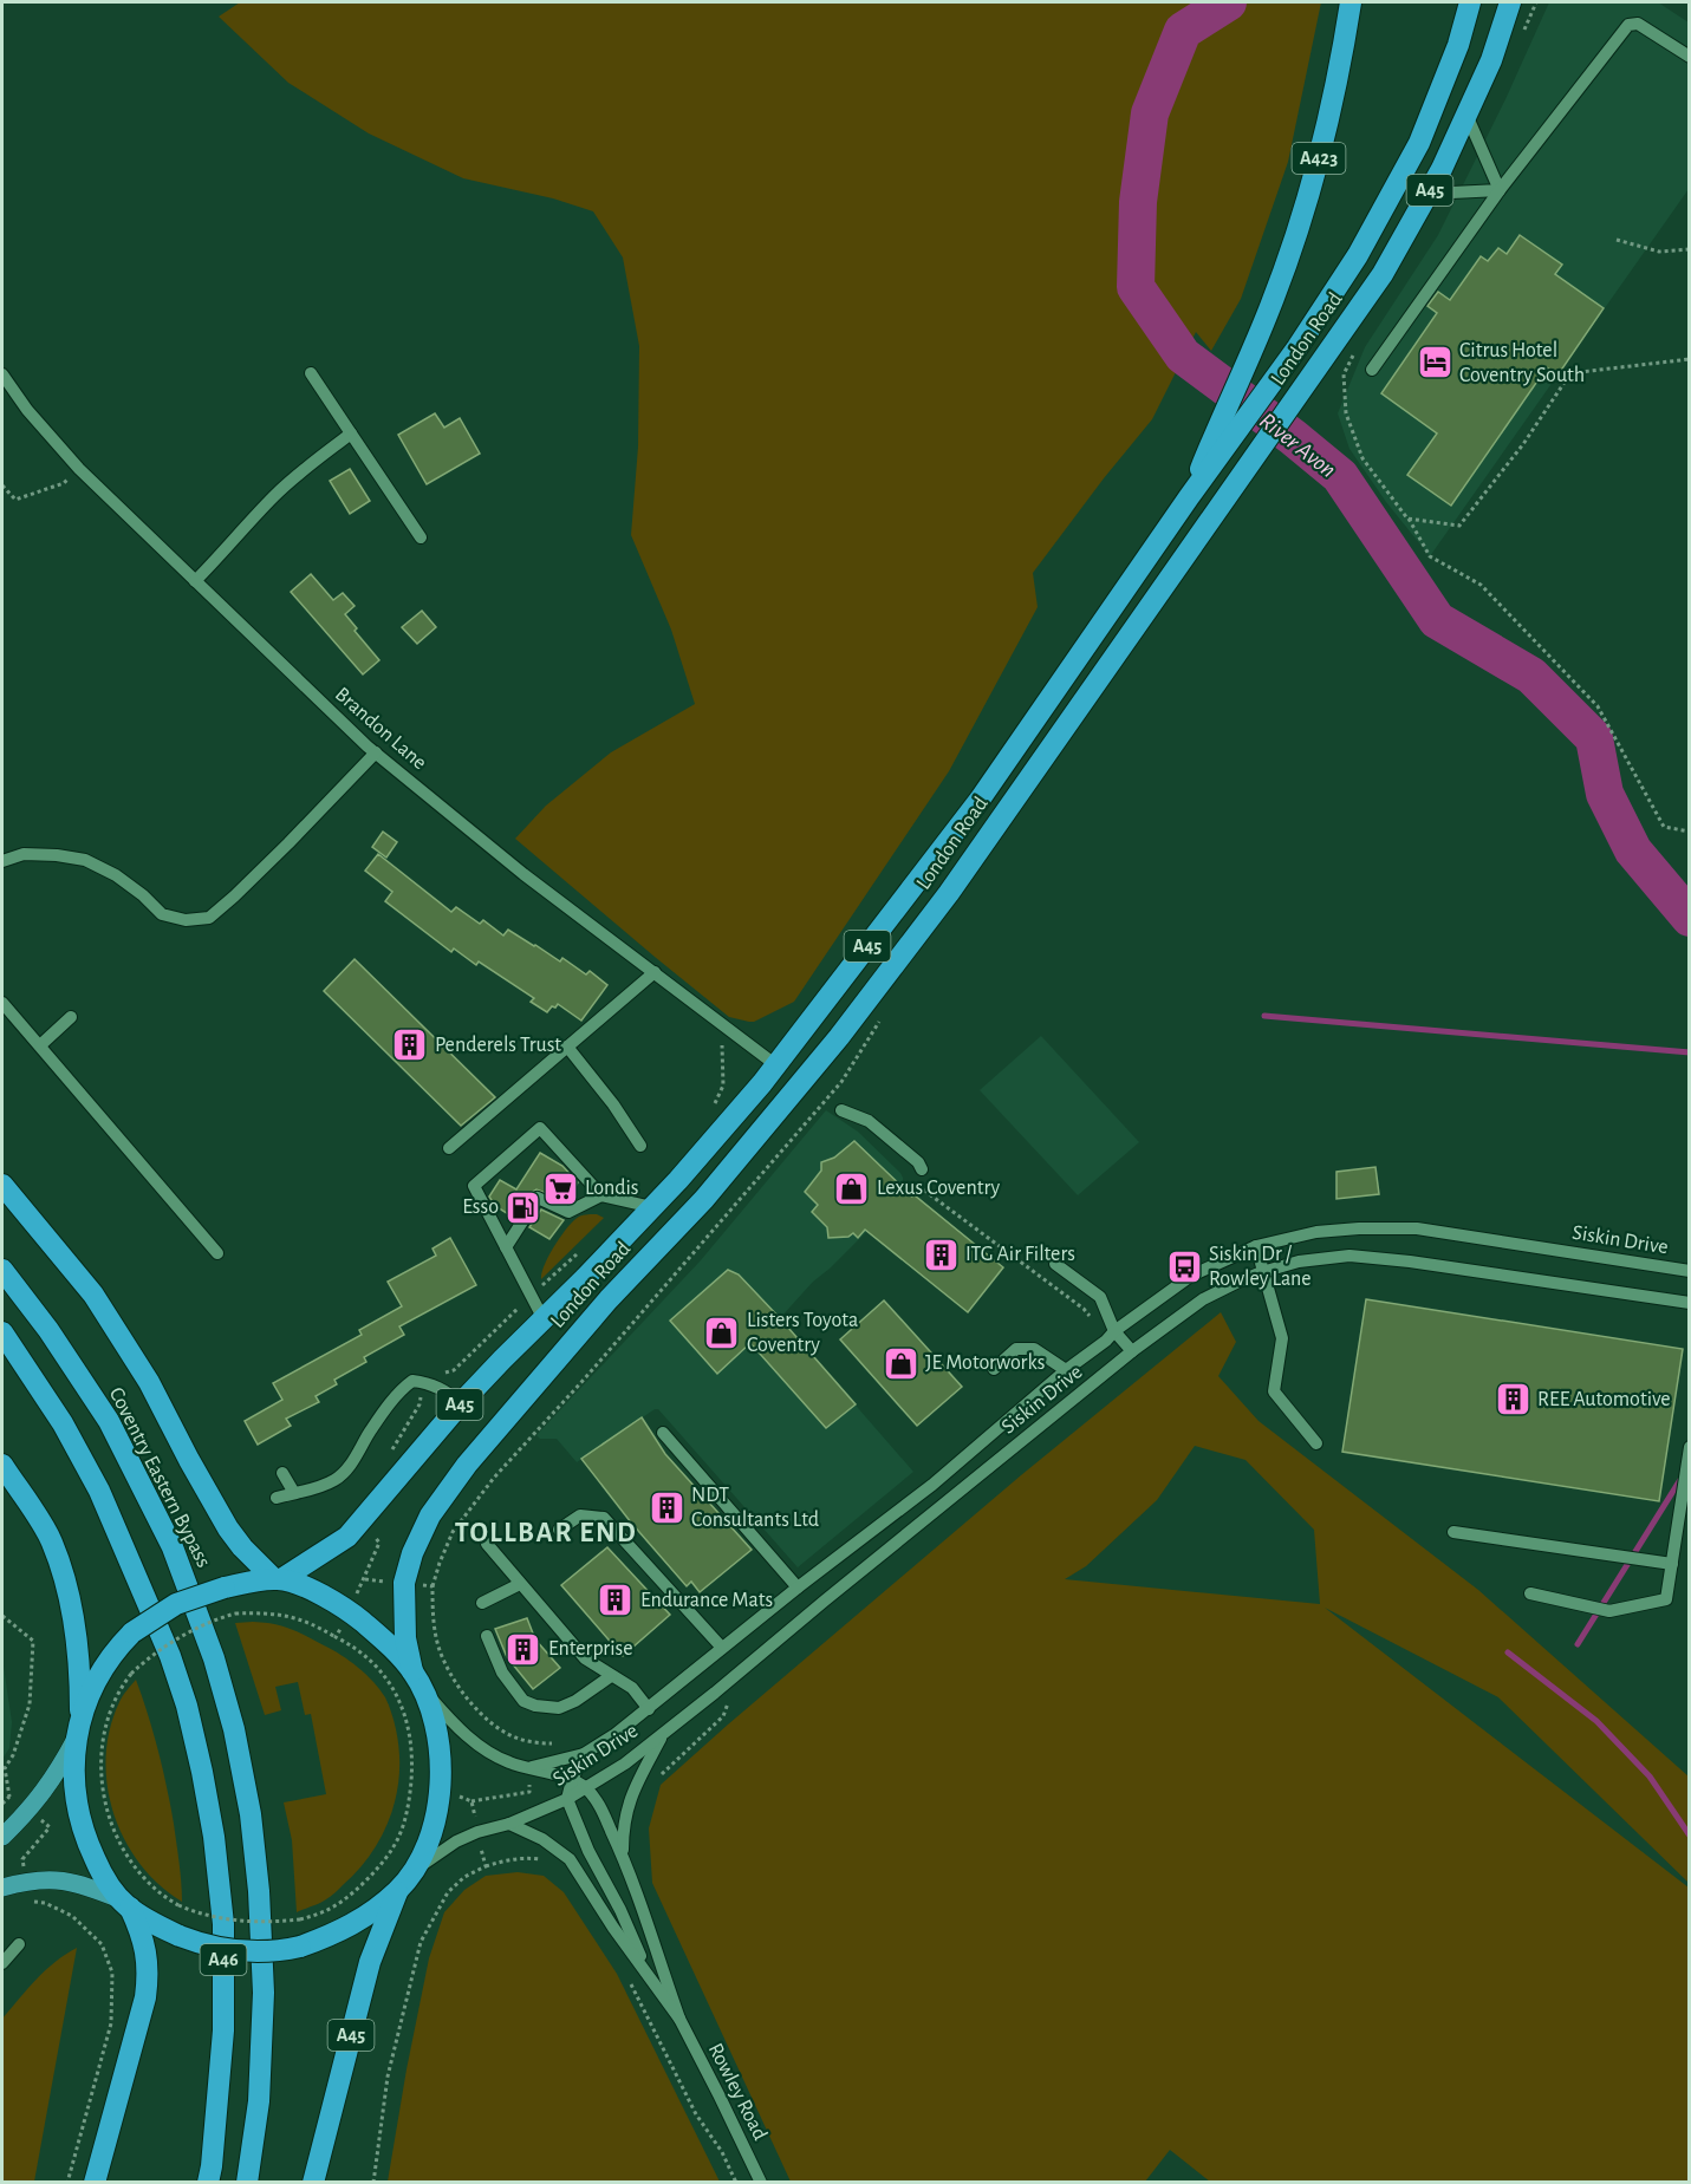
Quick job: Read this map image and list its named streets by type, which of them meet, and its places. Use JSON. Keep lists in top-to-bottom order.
{
  "streets": {
    "highway": [
      "A423",
      "A45",
      "London Road",
      "Coventry Eastern Bypass",
      "A46"
    ],
    "street": ["Brandon Lane", "Siskin Drive", "Rowley Road"]
  },
  "crossings": [
    ["A423", "London Road"],
    ["London Road", "Brandon Lane"]
  ],
  "districts": ["TOLLBAR END"],
  "water": ["River Avon"],
  "places": {
    "hotel": ["Citrus Hotel Coventry South"],
    "building": [
      "Penderels Trust",
      "ITG Air Filters",
      "REE Automotive",
      "NDT Consultants Ltd",
      "Endurance Mats",
      "Enterprise"
    ],
    "supermarket": ["Londis"],
    "shop": ["Lexus Coventry", "Listers Toyota Coventry", "JE Motorworks"],
    "fuel station": ["Esso"],
    "bus stop": ["Siskin Dr / Rowley Lane"]
  }
}
